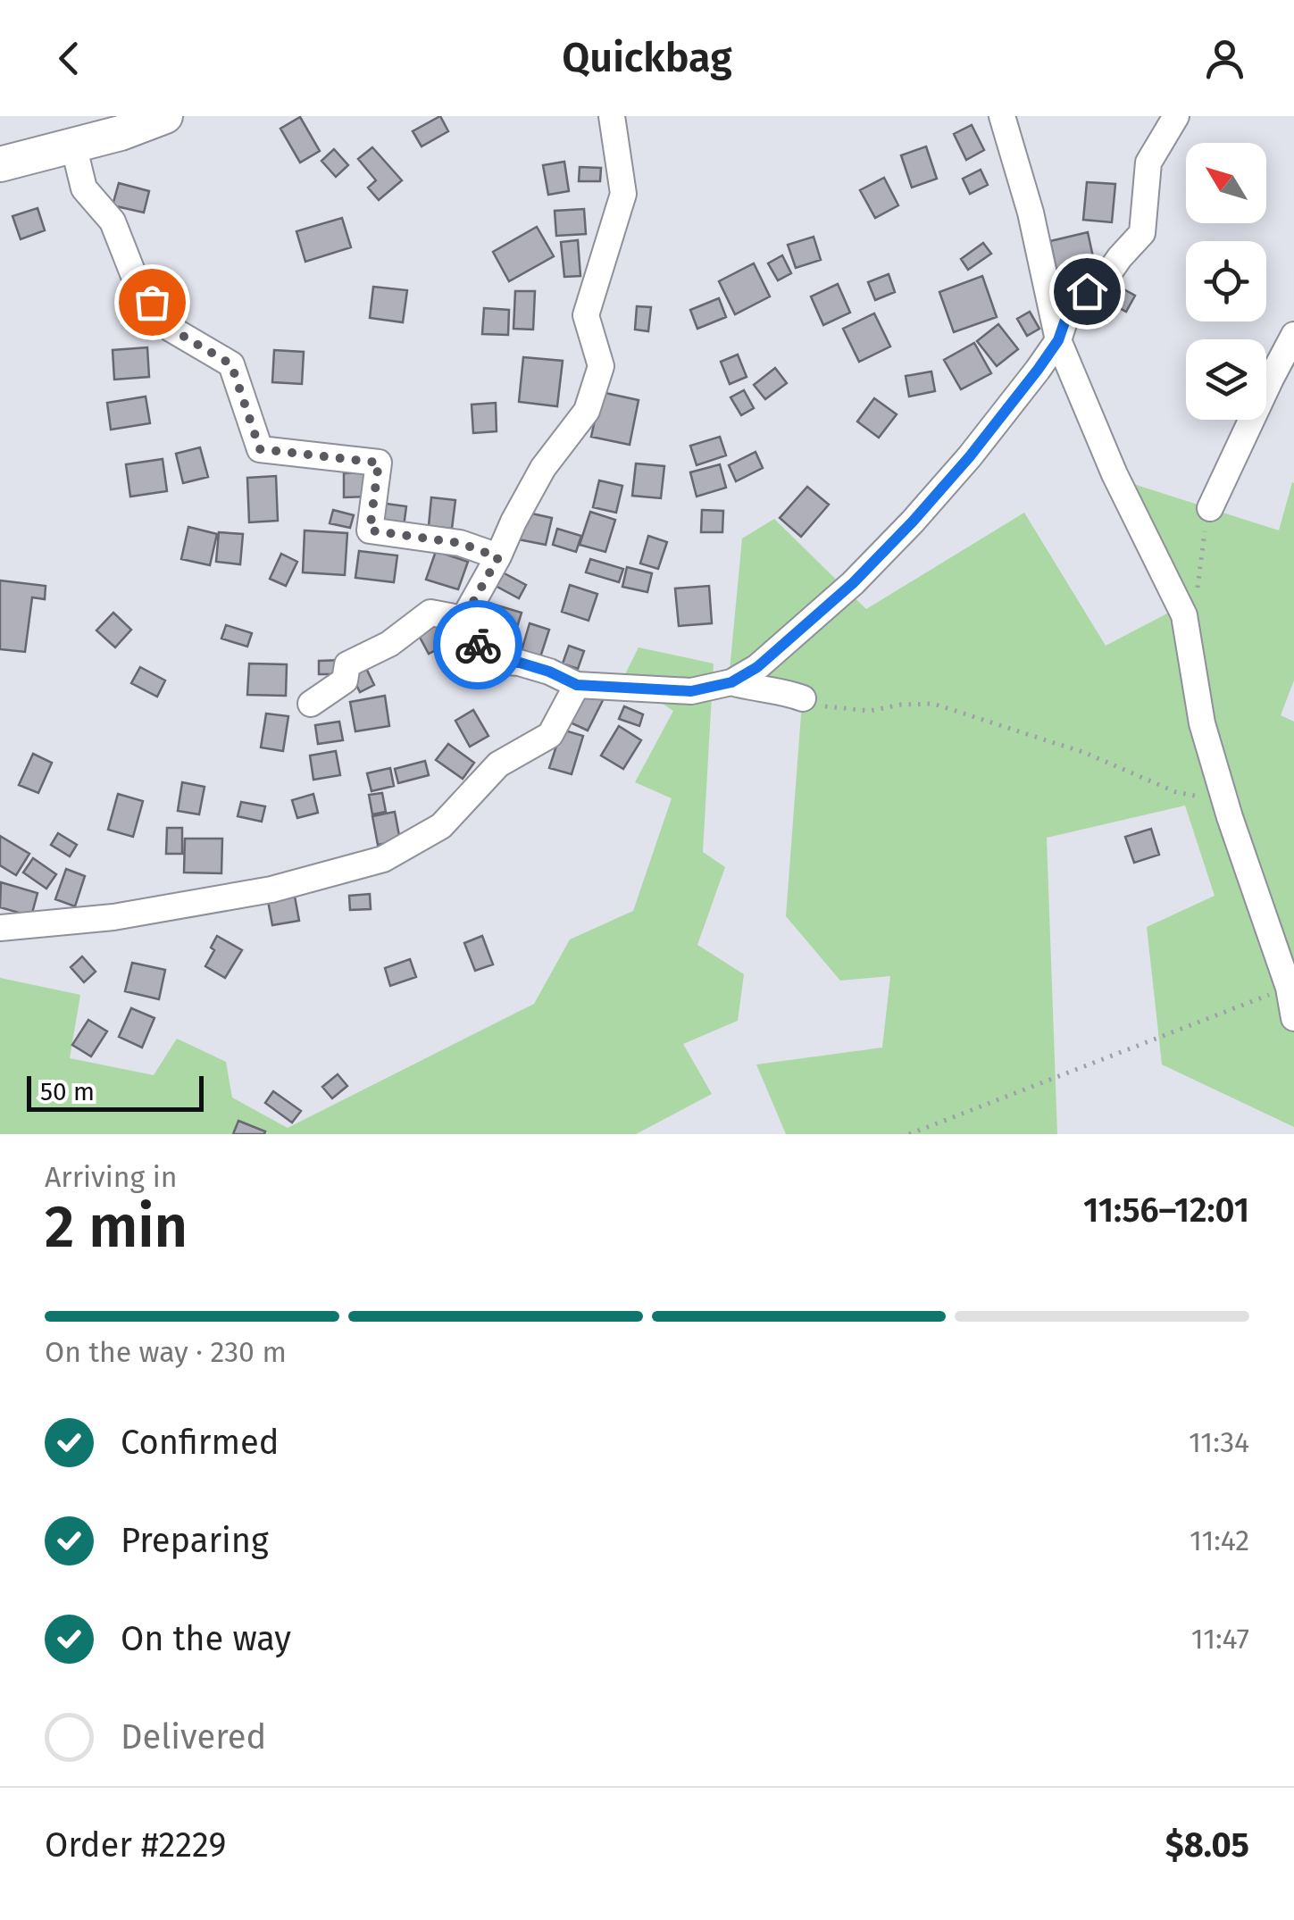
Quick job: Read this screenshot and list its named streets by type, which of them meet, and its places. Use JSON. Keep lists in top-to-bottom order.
{
  "scale_bar": "50 m",
  "north": "top left",
  "page": {
    "header": "Quickbag",
    "scale": "50 m",
    "heading": ["2 min", "Arriving in", "11:56–12:01"],
    "panel": ["Order #2229", "$8.05"],
    "bar": "On the way · 230 m",
    "list": [
      ["Confirmed", "11:34"],
      ["Preparing", "11:42"],
      ["On the way", "11:47"],
      "Delivered"
    ]
  }
}
